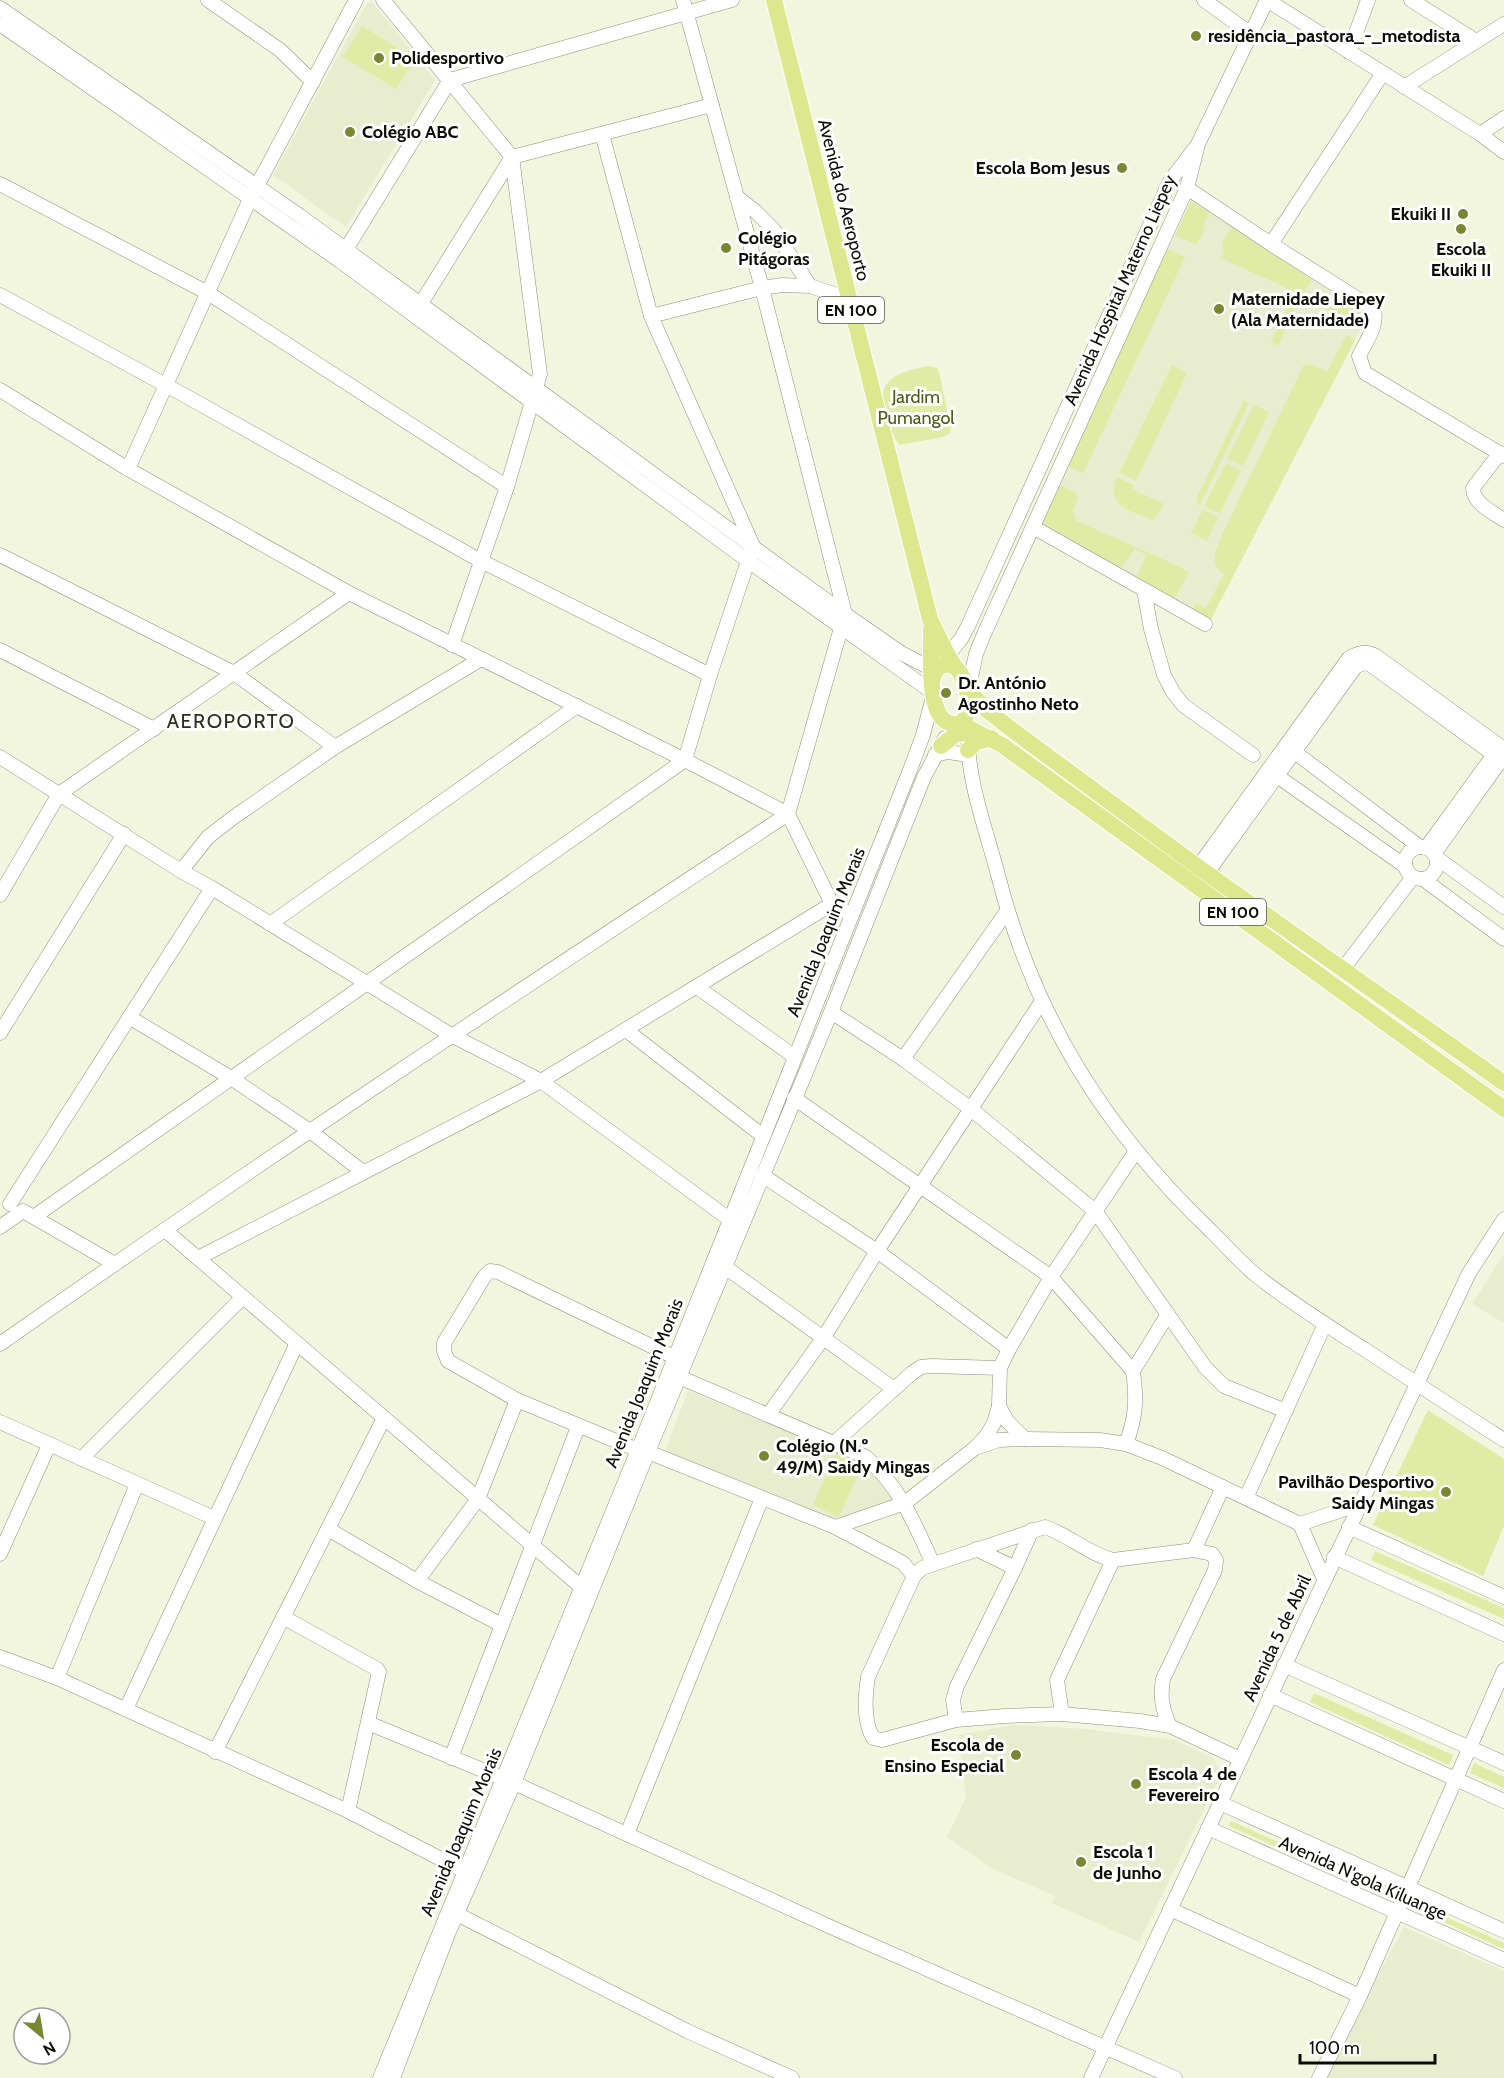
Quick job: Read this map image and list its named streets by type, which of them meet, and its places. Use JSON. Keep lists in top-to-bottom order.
{
  "streets": {
    "main road": ["Avenida do Aeroporto", "EN 100"],
    "street": [
      "Avenida Hospital Materno Liepey",
      "Avenida Joaquim Morais",
      "Avenida 5 de Abril",
      "Avenida N'gola Kiluange"
    ]
  },
  "crossings": [
    ["Avenida do Aeroporto", "Avenida Hospital Materno Liepey"],
    ["Avenida do Aeroporto", "EN 100"],
    ["Avenida do Aeroporto", "Avenida Joaquim Morais"],
    ["Avenida Hospital Materno Liepey", "EN 100"],
    ["Avenida Hospital Materno Liepey", "Avenida Joaquim Morais"],
    ["EN 100", "Avenida Joaquim Morais"],
    ["Avenida 5 de Abril", "Avenida N'gola Kiluange"]
  ],
  "districts": ["AEROPORTO"],
  "parks": ["Jardim Pumangol"],
  "places": [
    "residência_pastora_-_metodista",
    "Polidesportivo",
    "Colégio ABC",
    "Escola Bom Jesus",
    "Ekuiki II",
    "Escola Ekuiki II",
    "Colégio Pitágoras",
    "Maternidade Liepey (Ala Maternidade)",
    "Dr. António Agostinho Neto",
    "Colégio (N.º 49/M) Saidy Mingas",
    "Pavilhão Desportivo Saidy Mingas",
    "Escola de Ensino Especial",
    "Escola 4 de Fevereiro",
    "Escola 1 de Junho"
  ],
  "scale_bar": "100 m",
  "north": "bottom right"
}
